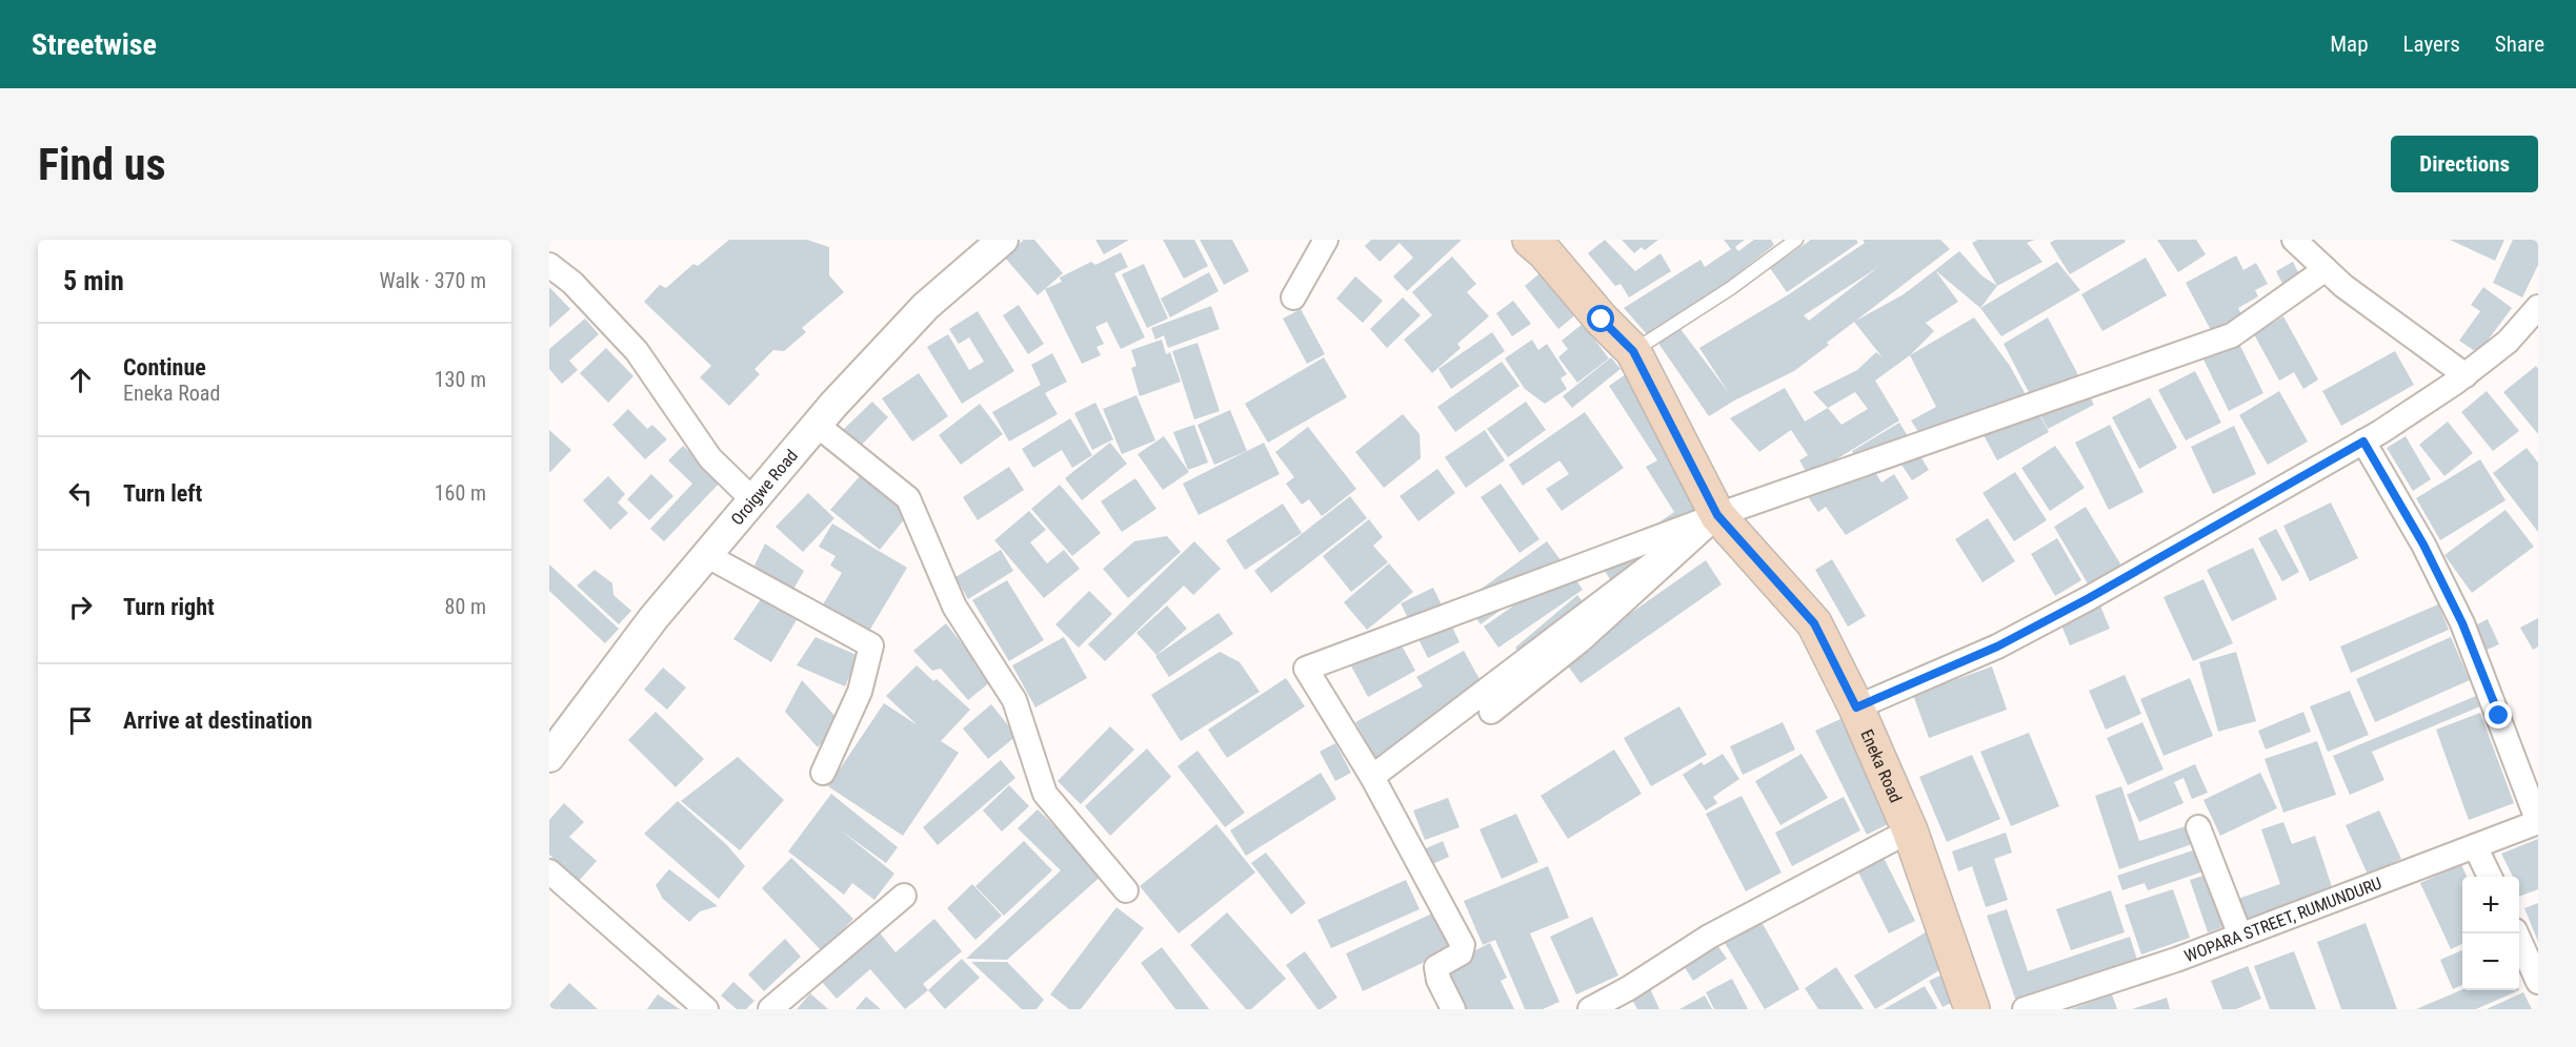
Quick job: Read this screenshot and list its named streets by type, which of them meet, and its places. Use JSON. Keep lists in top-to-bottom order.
{
  "streets": {
    "main road": ["Eneka Road"],
    "street": ["Oroigwe Road", "WOPARA STREET, RUMUNDURU"]
  },
  "page": {
    "header": "Streetwise",
    "nav": ["Map", "Layers", "Share"],
    "buttons": "Directions",
    "title": "Find us",
    "heading": ["5 min", "Walk · 370 m"],
    "list": [
      ["Continue", "Eneka Road", "130 m"],
      ["Turn left", "160 m"],
      ["Turn right", "80 m"],
      "Arrive at destination"
    ],
    "map_buttons": ["+", "−"]
  }
}
